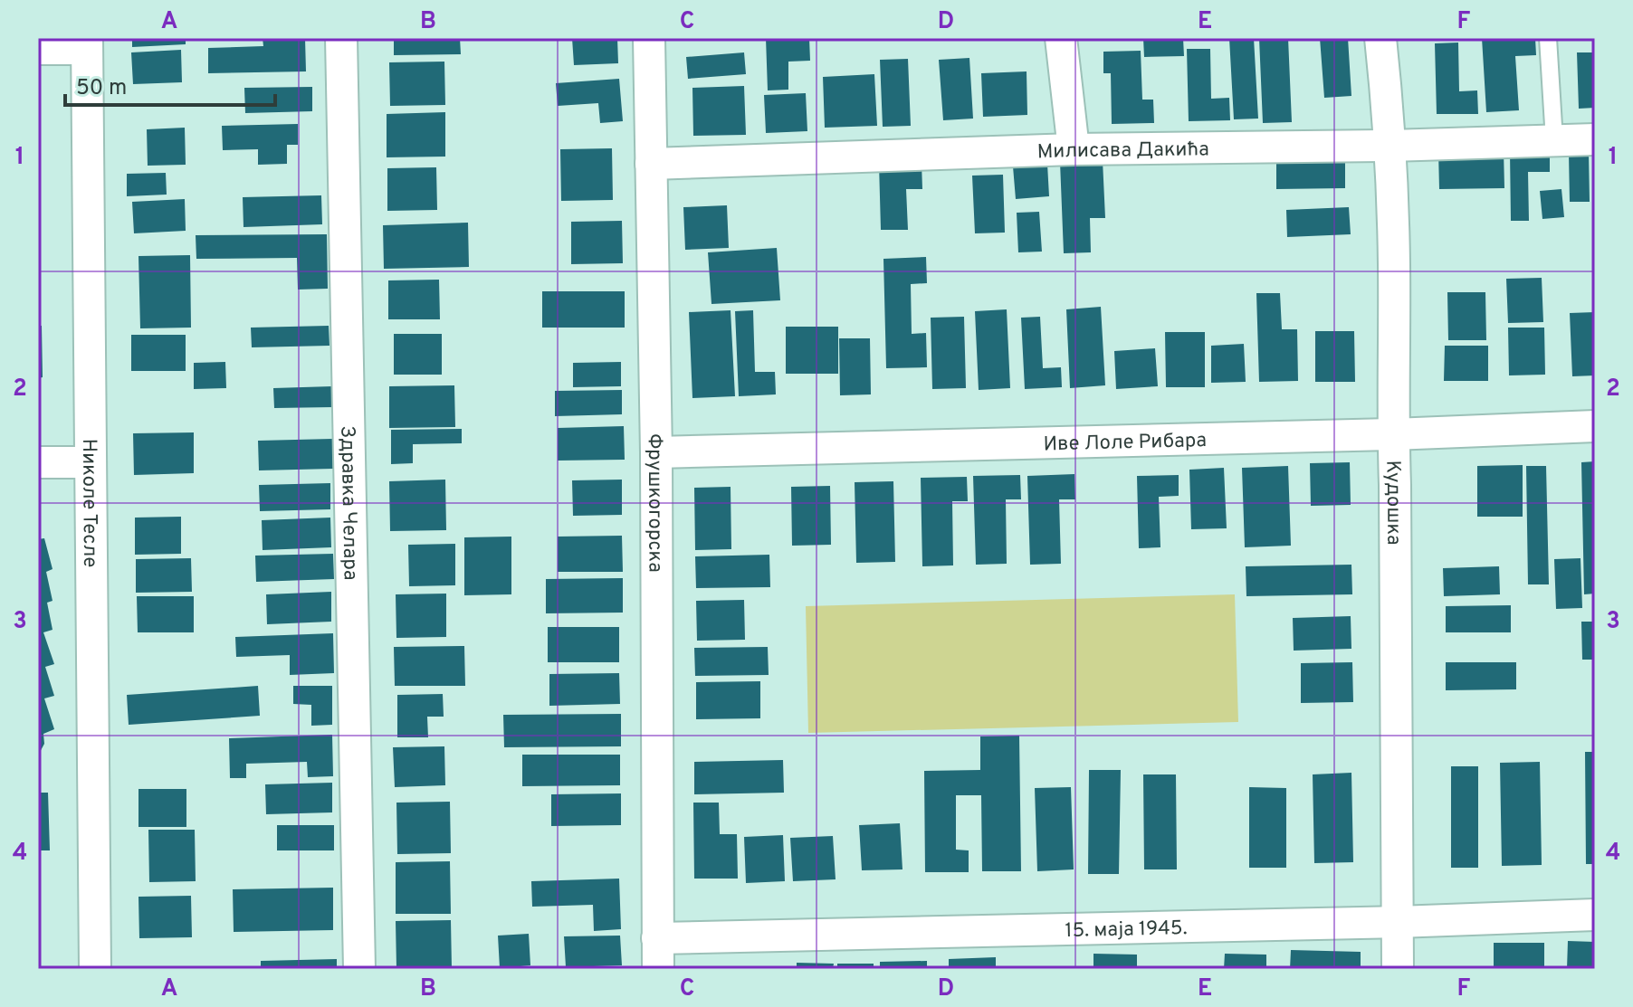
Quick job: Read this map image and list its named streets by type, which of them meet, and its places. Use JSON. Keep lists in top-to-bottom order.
{
  "streets": {
    "street": [
      "Милисава Дакића",
      "Иве Лоле Рибара",
      "Фрушкогорска",
      "Кудошка",
      "Николе Тесле",
      "Здравка Челара",
      "15. маја 1945."
    ]
  },
  "crossings": [
    ["Милисава Дакића", "Фрушкогорска"],
    ["Милисава Дакића", "Кудошка"],
    ["Иве Лоле Рибара", "Фрушкогорска"],
    ["Иве Лоле Рибара", "Кудошка"],
    ["Фрушкогорска", "15. маја 1945."],
    ["Кудошка", "15. маја 1945."]
  ],
  "scale_bar": "50 m",
  "grid": {
    "columns": [
      "A",
      "B",
      "C",
      "D",
      "E",
      "F"
    ],
    "rows": [
      "1",
      "2",
      "3",
      "4"
    ]
  }
}
